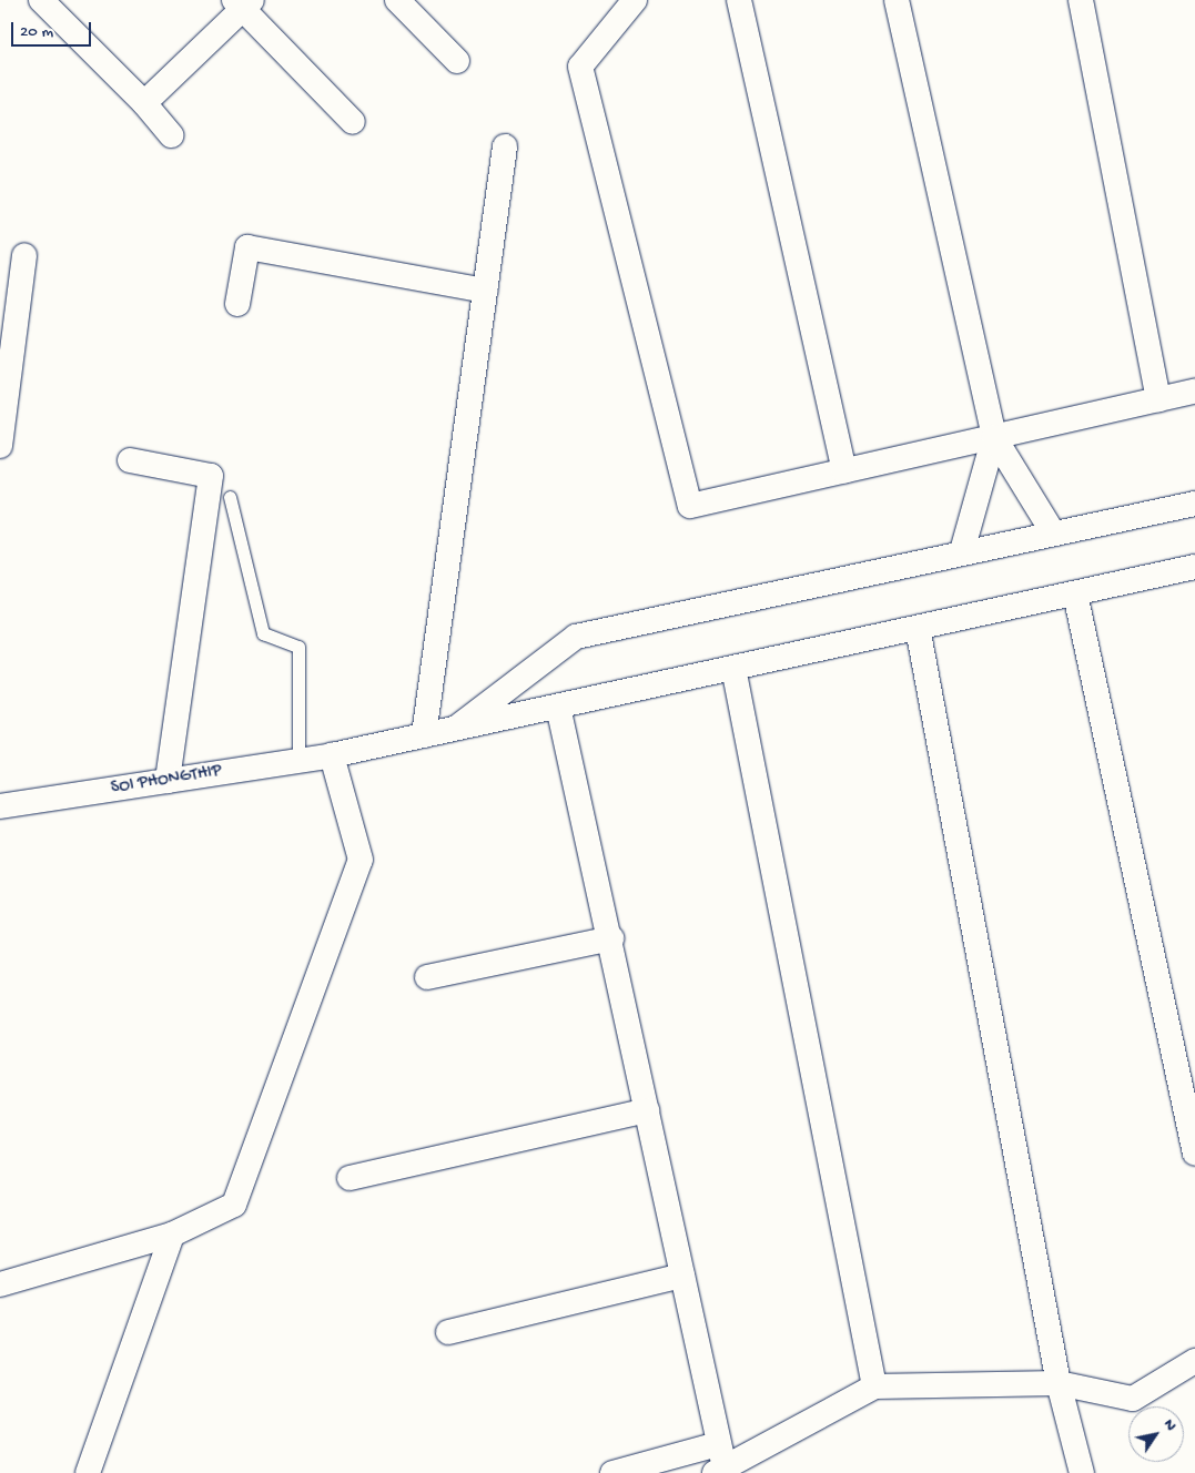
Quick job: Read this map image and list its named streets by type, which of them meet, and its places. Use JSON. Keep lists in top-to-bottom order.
{
  "streets": {
    "street": ["SOI PHONGTHIP"]
  },
  "scale_bar": "20 m",
  "north": "top right"
}
